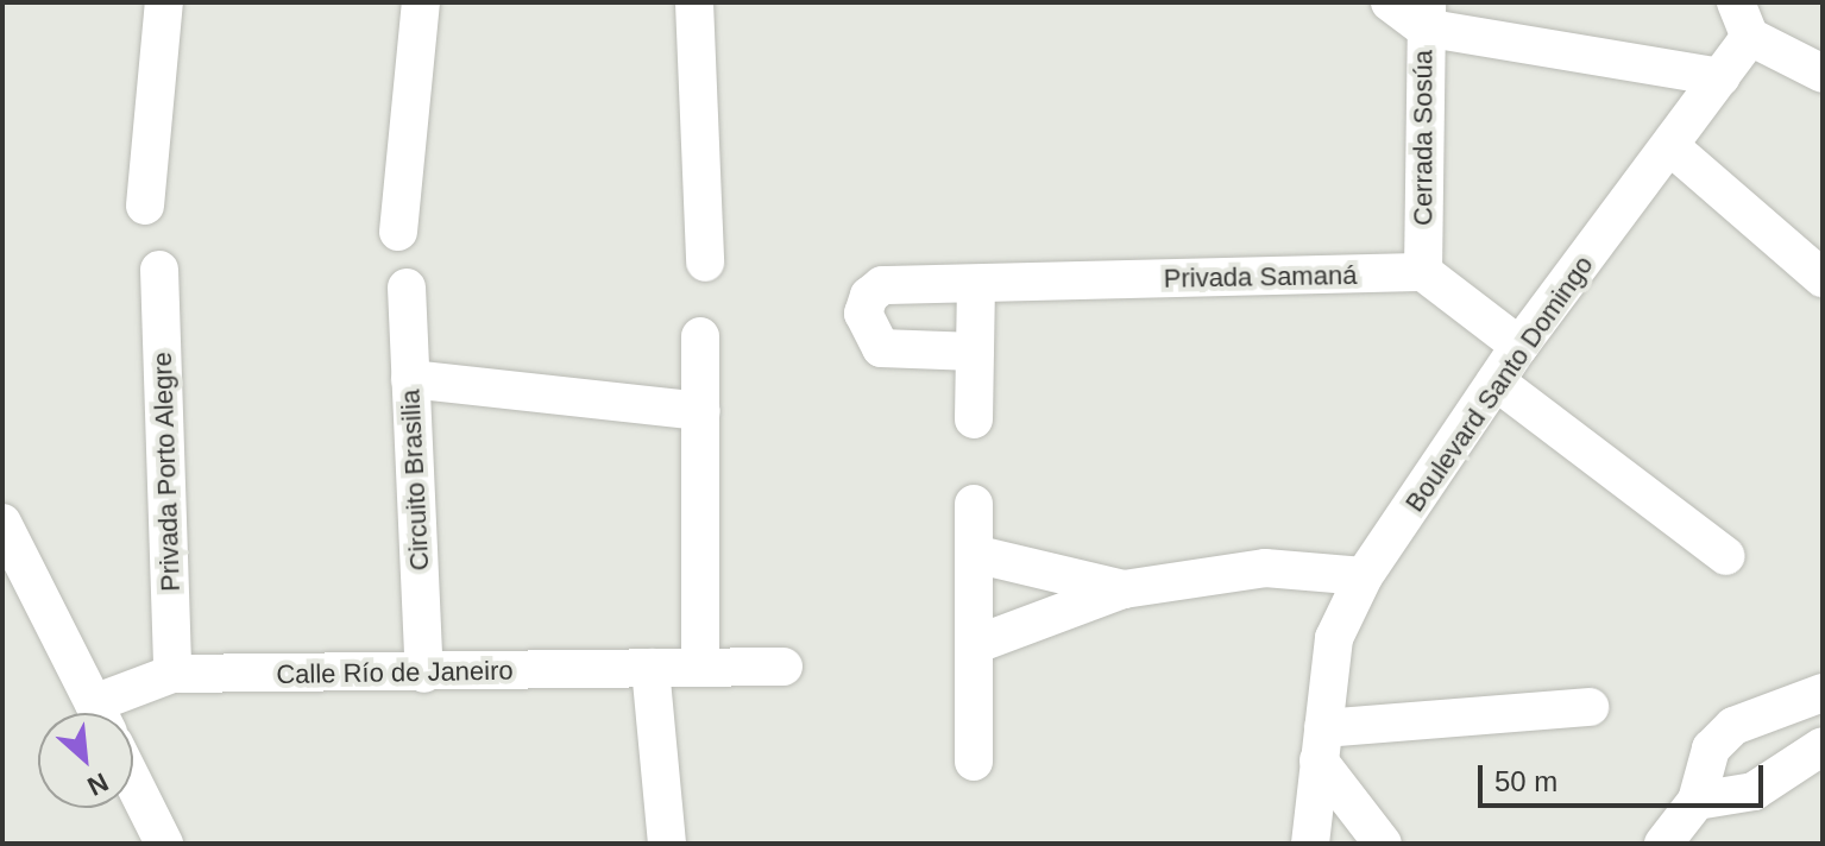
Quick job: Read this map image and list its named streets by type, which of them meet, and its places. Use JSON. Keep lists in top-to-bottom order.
{
  "streets": {
    "street": [
      "Cerrada Sosúa",
      "Privada Samaná",
      "Boulevard Santo Domingo",
      "Privada Porto Alegre",
      "Circuito Brasilia",
      "Calle Río de Janeiro"
    ]
  },
  "crossings": [
    ["Cerrada Sosúa", "Privada Samaná"],
    ["Privada Porto Alegre", "Calle Río de Janeiro"],
    ["Circuito Brasilia", "Calle Río de Janeiro"]
  ],
  "scale_bar": "50 m",
  "north": "bottom right"
}
